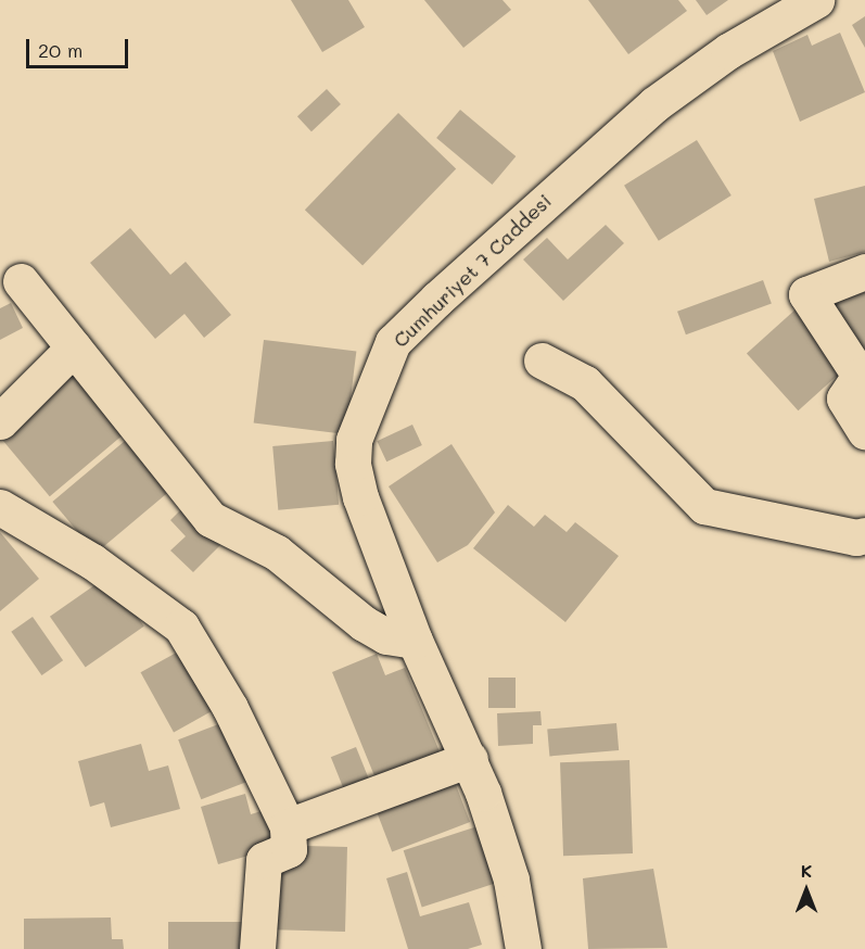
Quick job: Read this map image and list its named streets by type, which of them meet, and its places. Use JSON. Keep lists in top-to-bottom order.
{
  "streets": {
    "street": ["Cumhuriyet 7 Caddesi"]
  },
  "scale_bar": "20 m",
  "north": "top"
}
